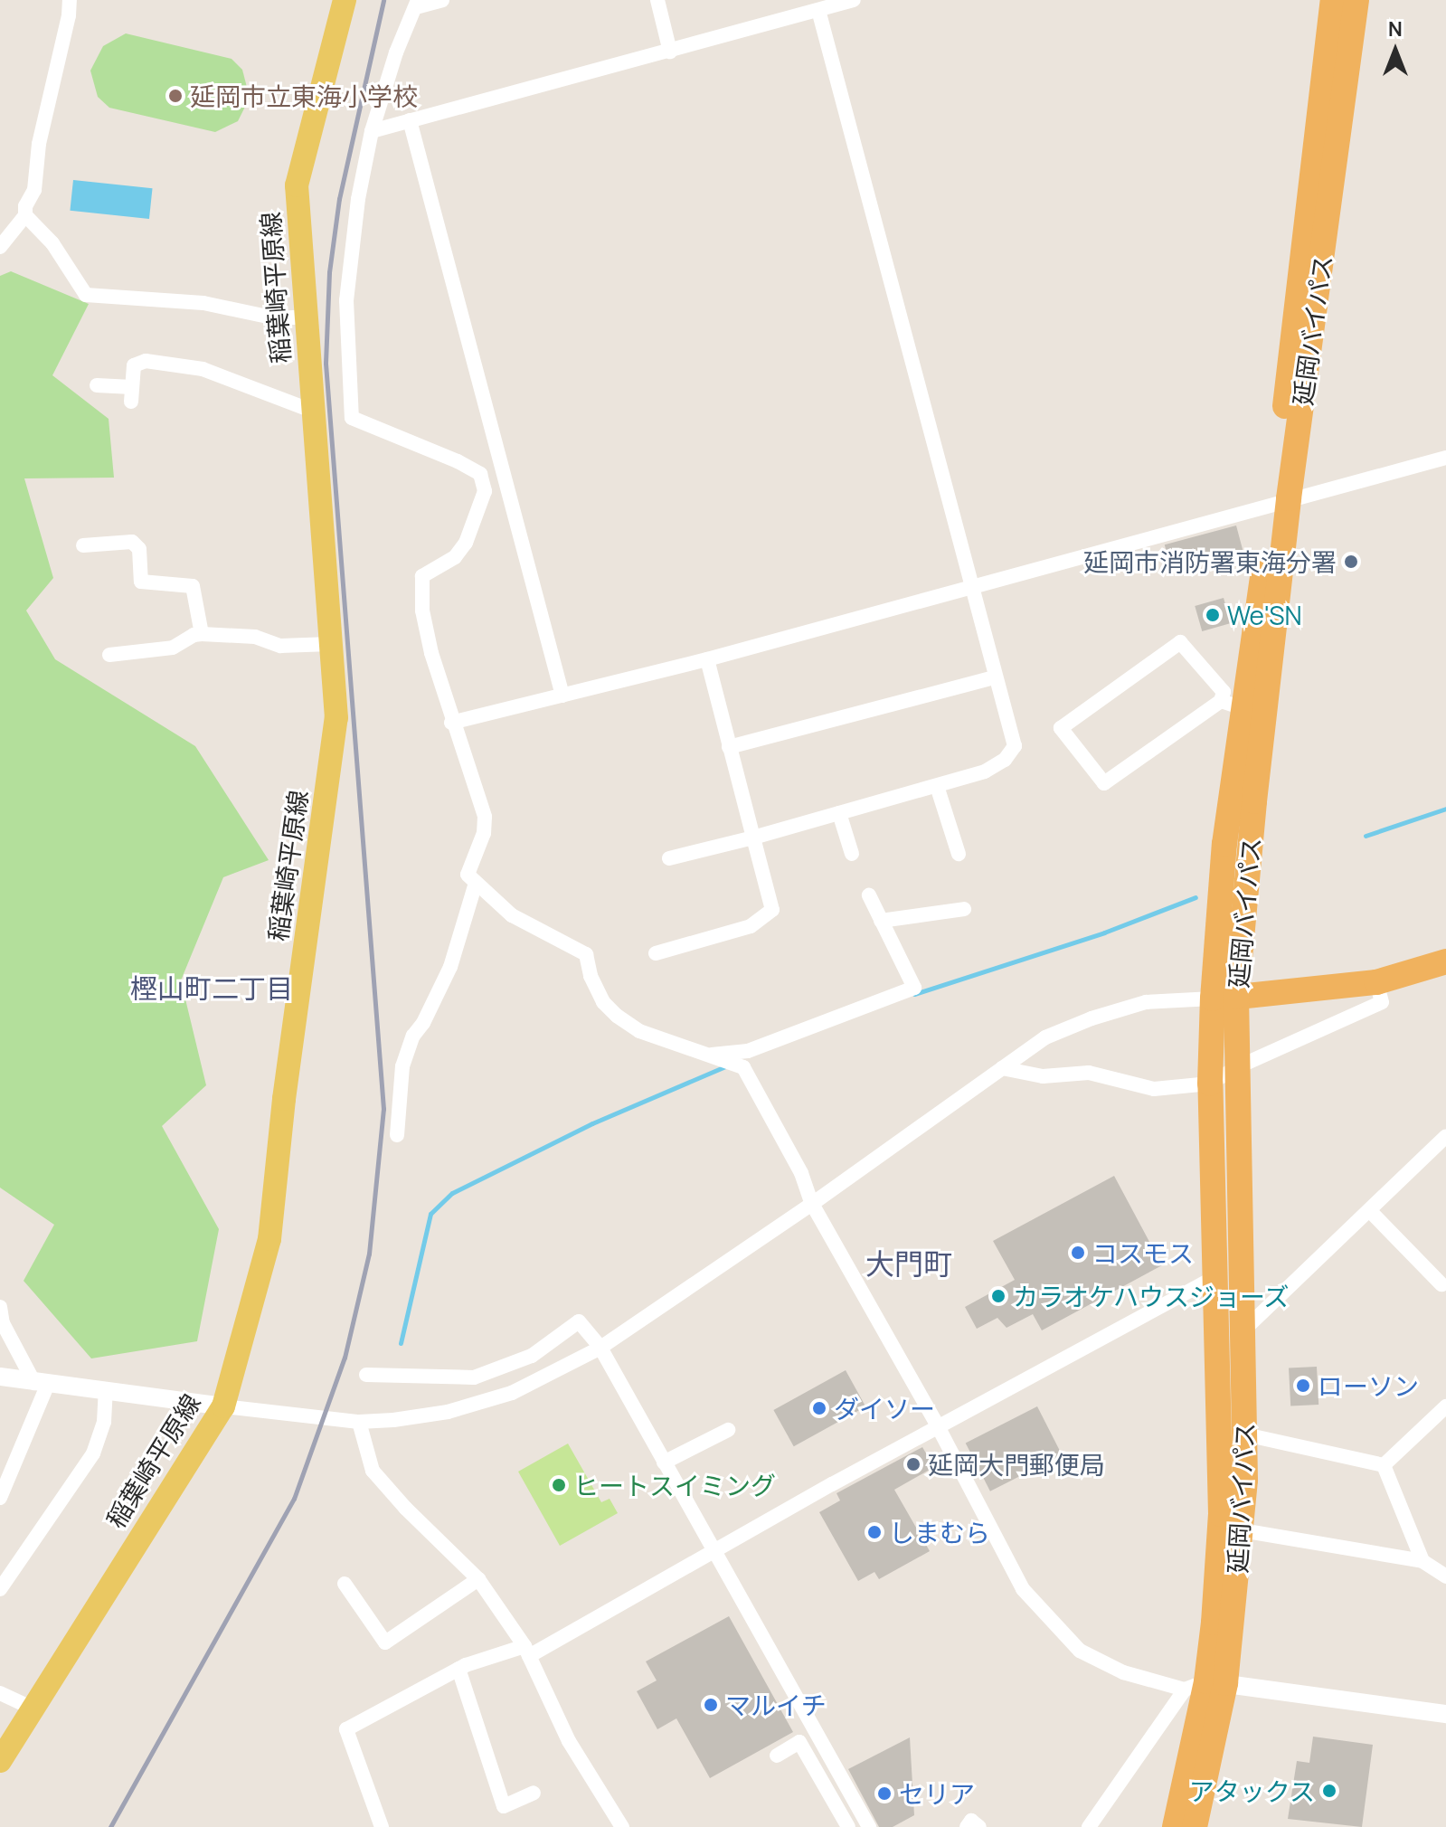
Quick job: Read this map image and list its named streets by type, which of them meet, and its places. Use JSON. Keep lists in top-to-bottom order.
{
  "streets": {
    "highway": ["延岡バイパス"],
    "main road": ["稲葉崎平原線"]
  },
  "districts": ["樫山町二丁目", "大門町"],
  "places": [
    "延岡市立東海小学校",
    "延岡市消防署東海分署",
    "We'SN",
    "コスモス",
    "カラオケハウスジョーズ",
    "ローソン",
    "ダイソー",
    "延岡大門郵便局",
    "ヒートスイミング",
    "しまむら",
    "マルイチ",
    "アタックス",
    "セリア"
  ],
  "north": "top"
}
